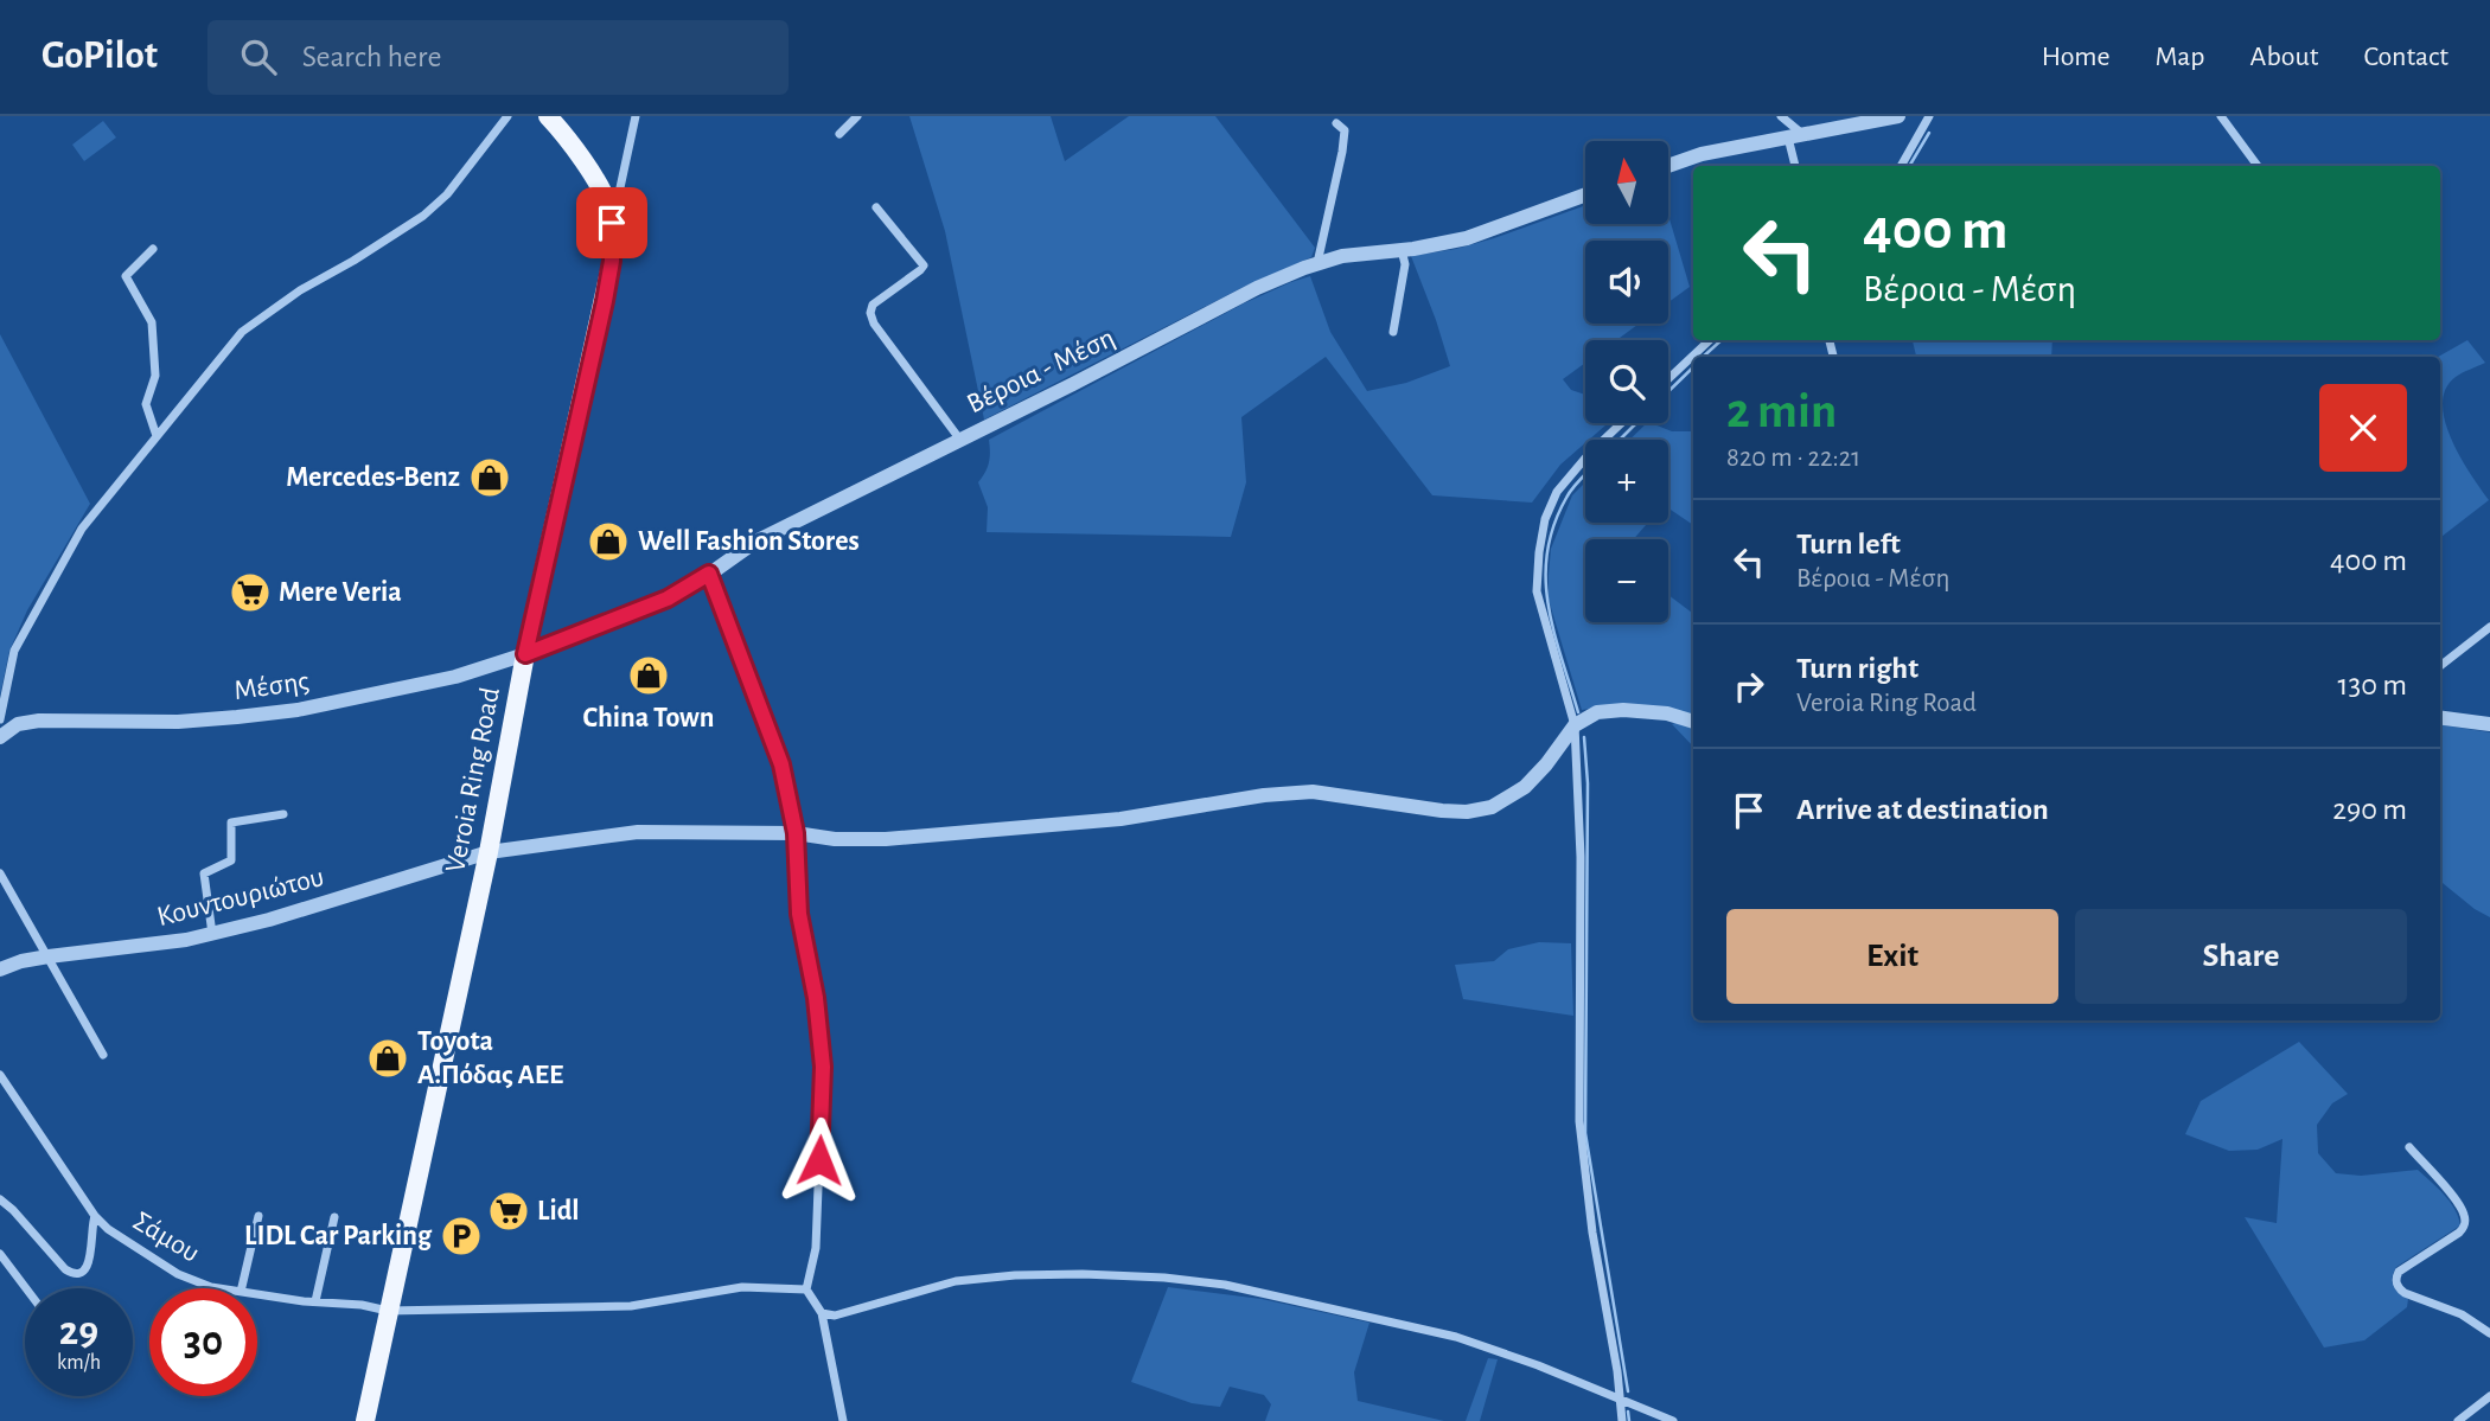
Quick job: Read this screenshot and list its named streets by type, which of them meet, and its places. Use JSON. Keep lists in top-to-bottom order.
{
  "streets": {
    "main road": ["Verοia Ring Road"],
    "street": [
      "Βέροια - Μέση",
      "Μέσης",
      "Κουντουριώτου",
      "Σάμου"
    ]
  },
  "crossings": [
    ["Βέροια - Μέση", "Μέσης"],
    ["Βέροια - Μέση", "Verοia Ring Road"],
    ["Μέσης", "Verοia Ring Road"],
    ["Verοia Ring Road", "Κουντουριώτου"],
    ["Verοia Ring Road", "Σάμου"]
  ],
  "places": {
    "shop": [
      "Mercedes-Benz",
      "Well Fashion Stores",
      "China Town",
      "Toyota Α.Πόδας ΑΕΕ"
    ],
    "supermarket": ["Mere Veria", "Lidl"],
    "parking": ["LIDL Car Parking"]
  },
  "north": "top",
  "page": {
    "header": "GoPilot",
    "search": "Search here",
    "nav": [
      "Home",
      "Map",
      "About",
      "Contact"
    ],
    "map_buttons": ["+", "−"],
    "turn": ["400 m", "Βέροια - Μέση"],
    "heading": ["2 min", "820 m · 22:21"],
    "list": [
      {
        "name": "Turn left",
        "note": "Βέροια - Μέση",
        "value": "400 m"
      },
      {
        "name": "Turn right",
        "note": "Verοia Ring Road",
        "value": "130 m"
      },
      {
        "name": "Arrive at destination",
        "value": "290 m"
      }
    ],
    "buttons": ["Exit", "Share"],
    "speed": "29 km/h",
    "limit": "30"
  }
}
